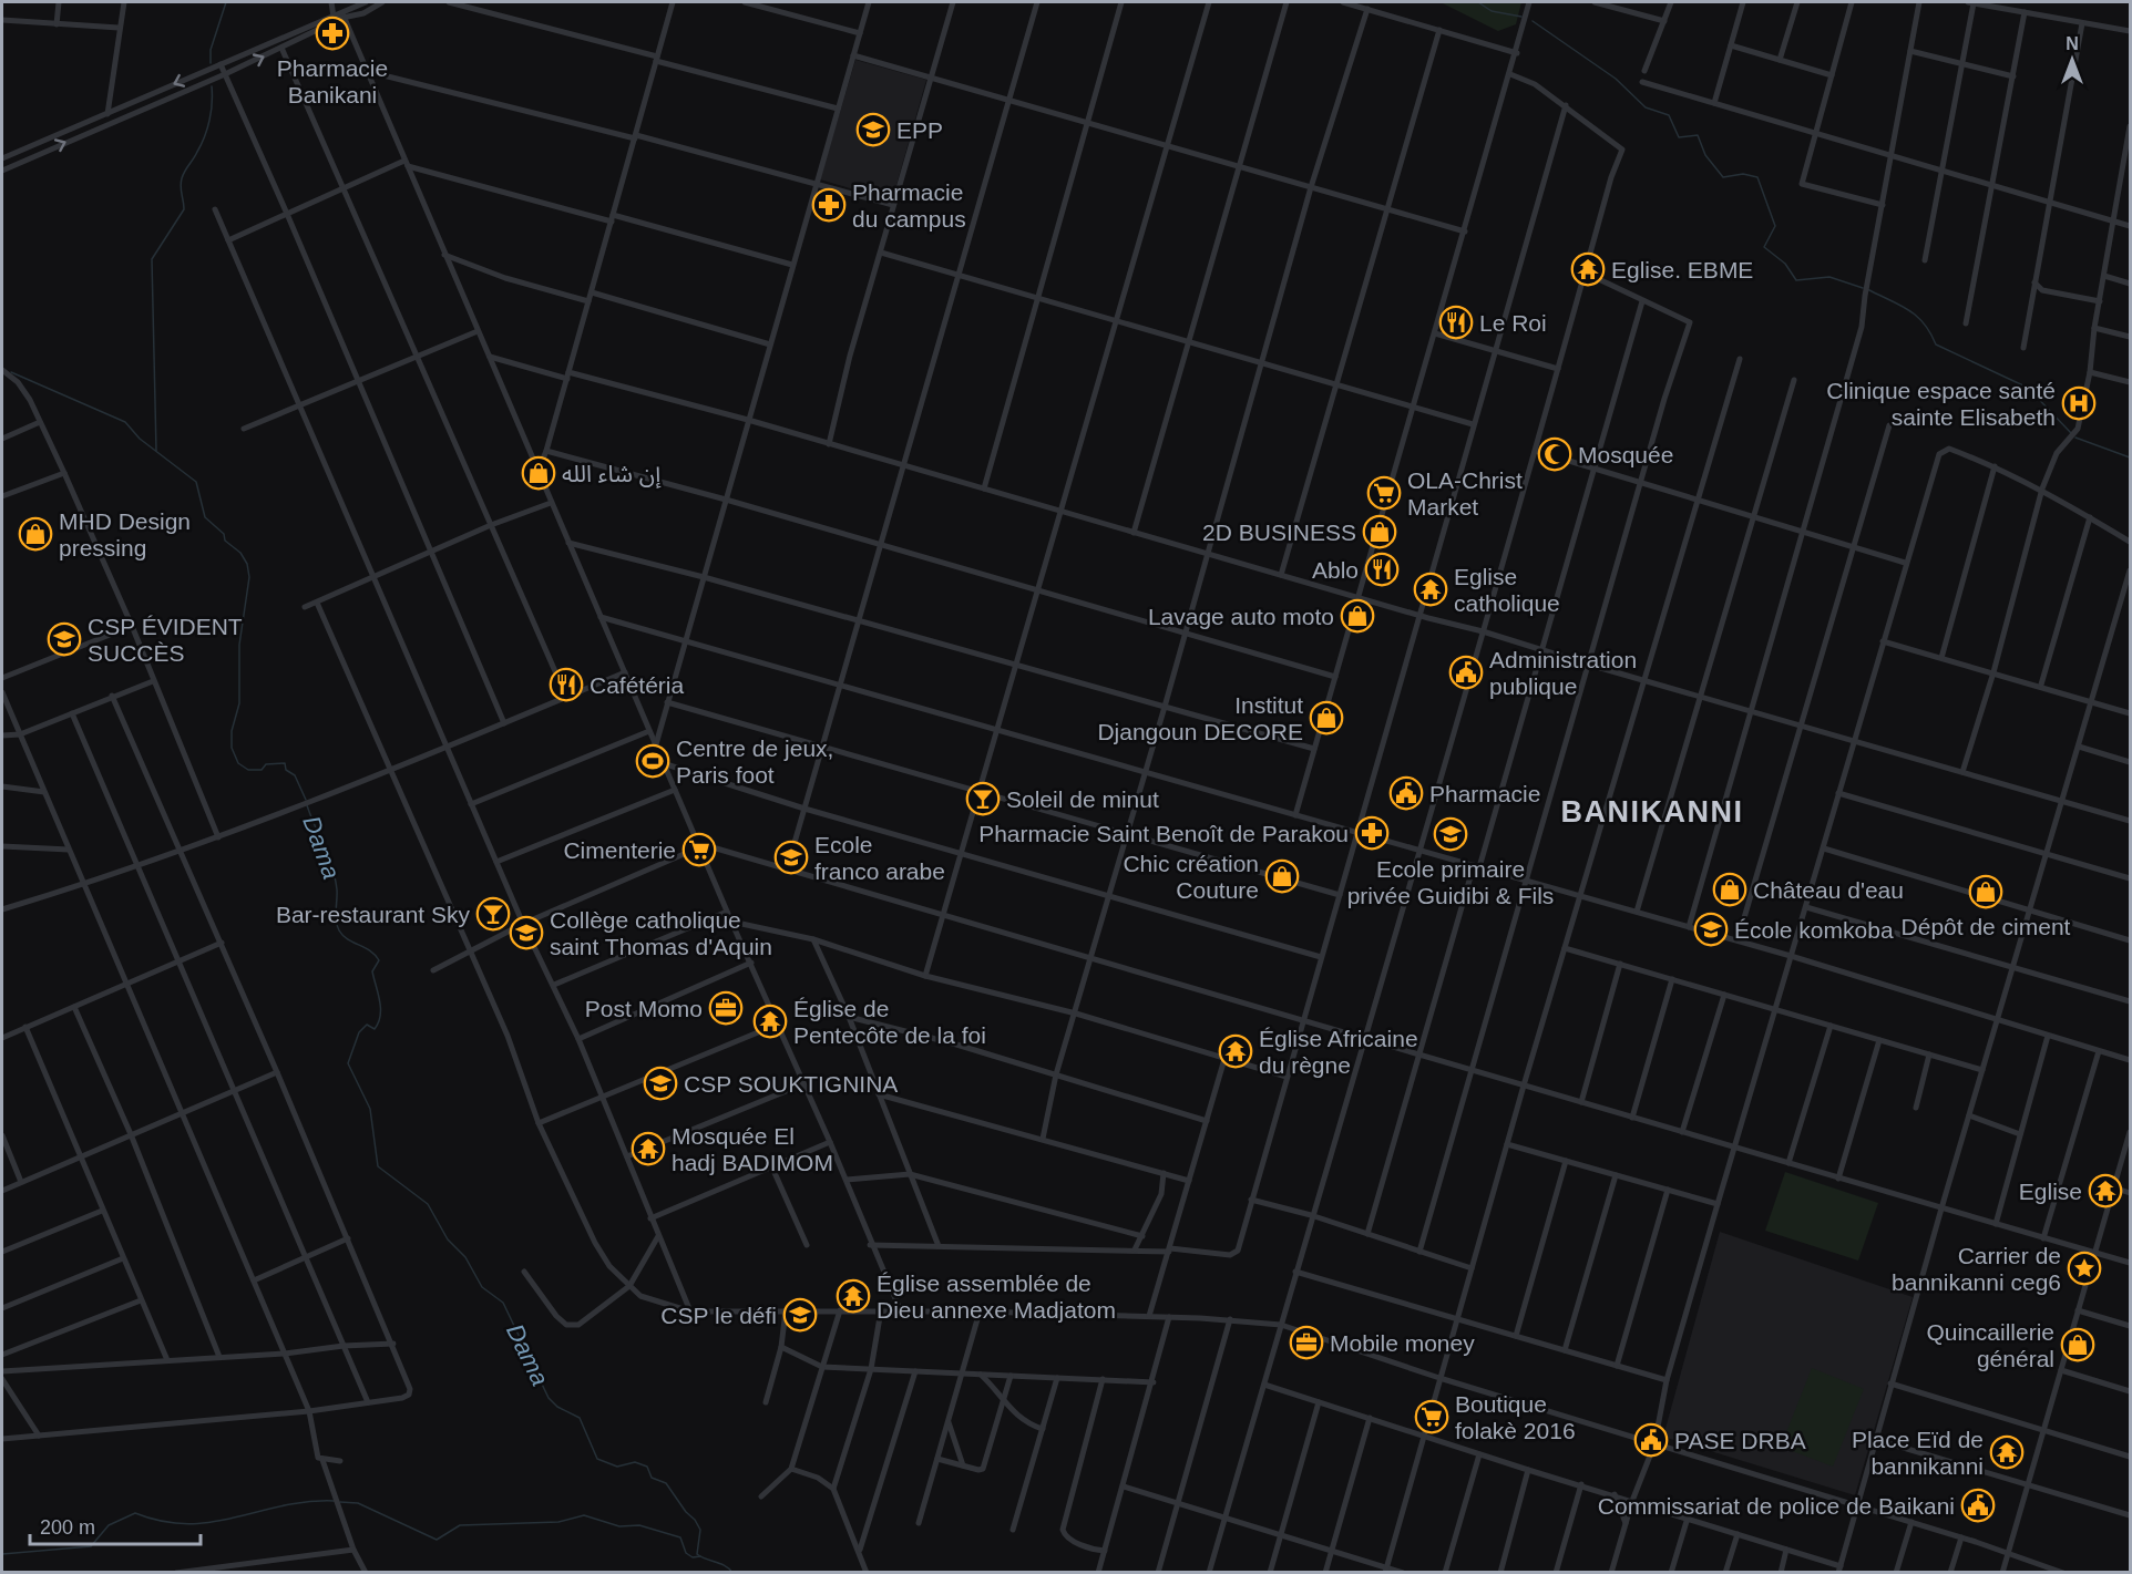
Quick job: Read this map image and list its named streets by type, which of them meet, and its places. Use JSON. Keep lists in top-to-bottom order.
{
  "districts": ["BANIKANNI"],
  "water": ["Dama"],
  "places": {
    "pharmacy": ["Pharmacie Banikani", "Pharmacie du campus", "Pharmacie Saint Benoît de Parakou"],
    "school or university": [
      "EPP",
      "CSP ÉVIDENT SUCCÈS",
      "Ecole primaire privée Guidibi & Fils",
      "Ecole franco arabe",
      "École komkoba",
      "Collège catholique saint Thomas d'Aquin",
      "CSP SOUKTIGNINA",
      "CSP le défi"
    ],
    "temple": [
      "Eglise. EBME",
      "Eglise catholique",
      "Église de Pentecôte de la foi",
      "Église Africaine du règne",
      "Mosquée El hadj BADIMOM",
      "Eglise",
      "Église assemblée de Dieu annexe Madjatom",
      "Place Eïd de bannikanni"
    ],
    "restaurant": ["Le Roi", "Ablo", "Cafétéria"],
    "hospital": ["Clinique espace santé sainte Elisabeth"],
    "mosque": ["Mosquée"],
    "shop": [
      "إن شاء الله",
      "2D BUSINESS",
      "MHD Design pressing",
      "Lavage auto moto",
      "Institut Djangoun DECORE",
      "Chic création Couture",
      "Château d'eau",
      "Dépôt de ciment",
      "Quincaillerie général"
    ],
    "supermarket": ["OLA-Christ Market", "Cimenterie", "Boutique folakè 2016"],
    "public building": [
      "Administration publique",
      "Pharmacie",
      "PASE DRBA",
      "Commissariat de police de Baikani"
    ],
    "sports": ["Centre de jeux, Paris foot"],
    "bar": ["Soleil de minut", "Bar-restaurant Sky"],
    "office": ["Post Momo", "Mobile money"],
    "place": ["Carrier de bannikanni ceg6"]
  },
  "scale_bar": "200 m",
  "north": "top"
}
